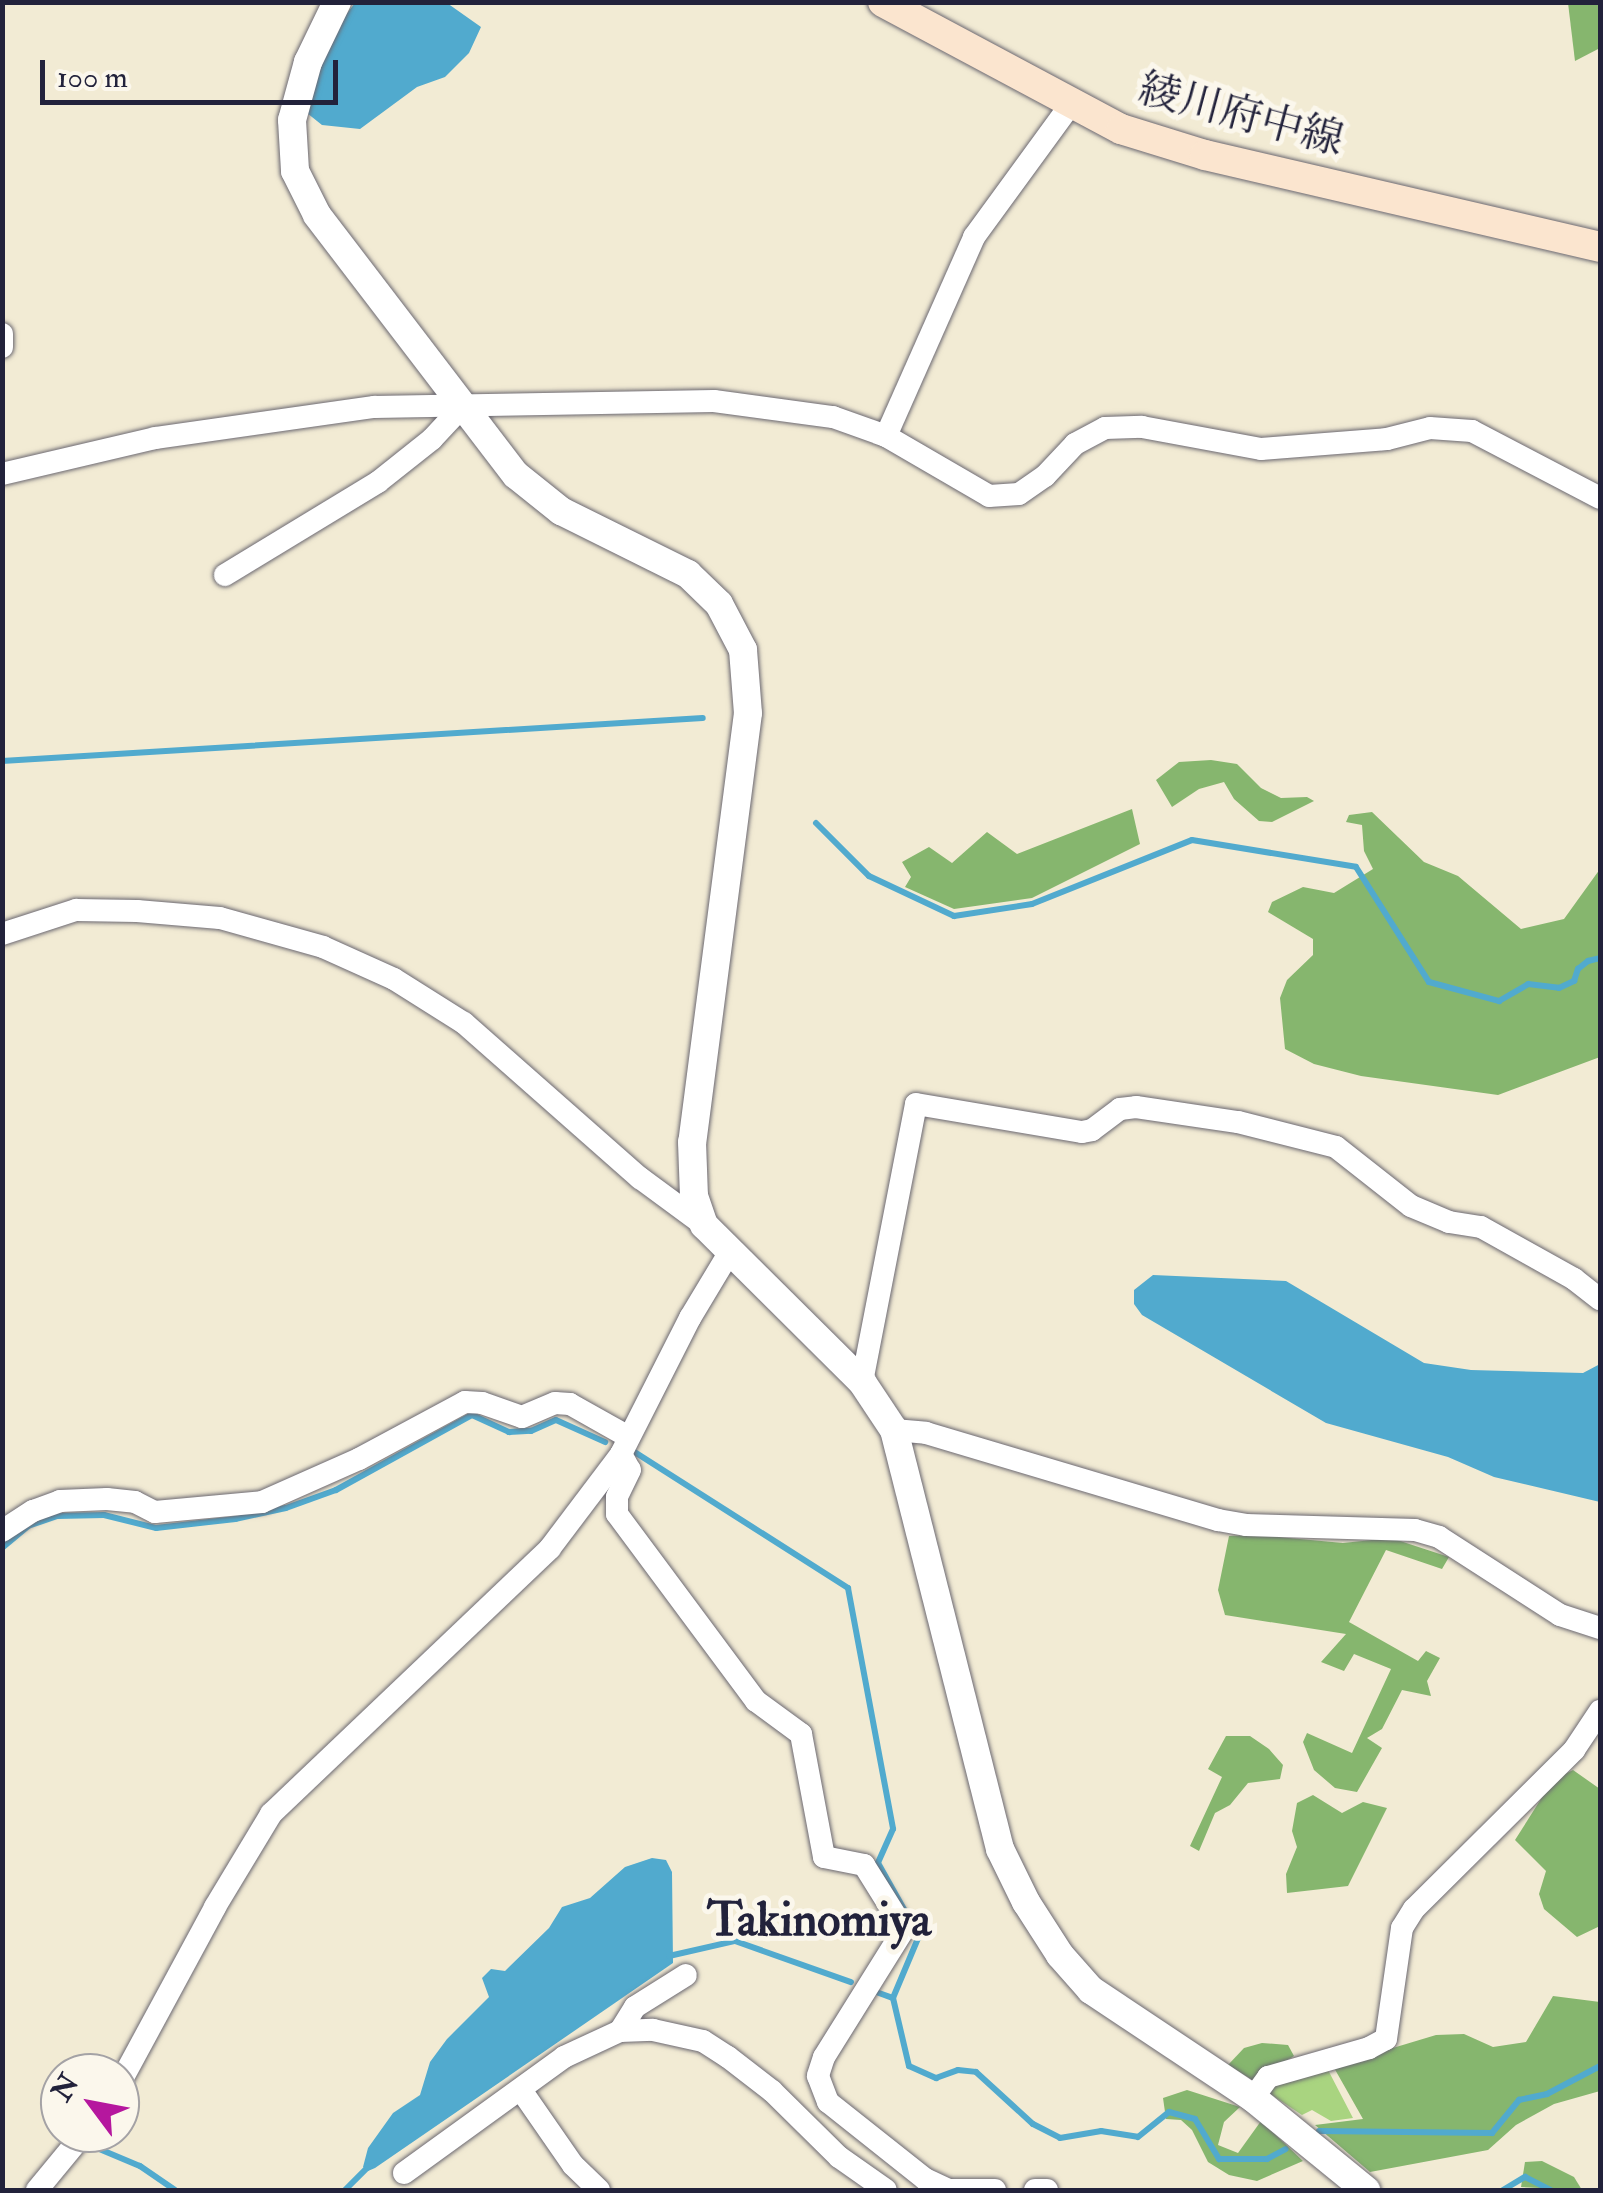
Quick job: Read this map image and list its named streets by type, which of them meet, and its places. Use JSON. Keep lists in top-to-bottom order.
{
  "streets": {
    "main road": ["綾川府中線"]
  },
  "districts": ["Takinomiya"],
  "scale_bar": "100 m",
  "north": "top left"
}
